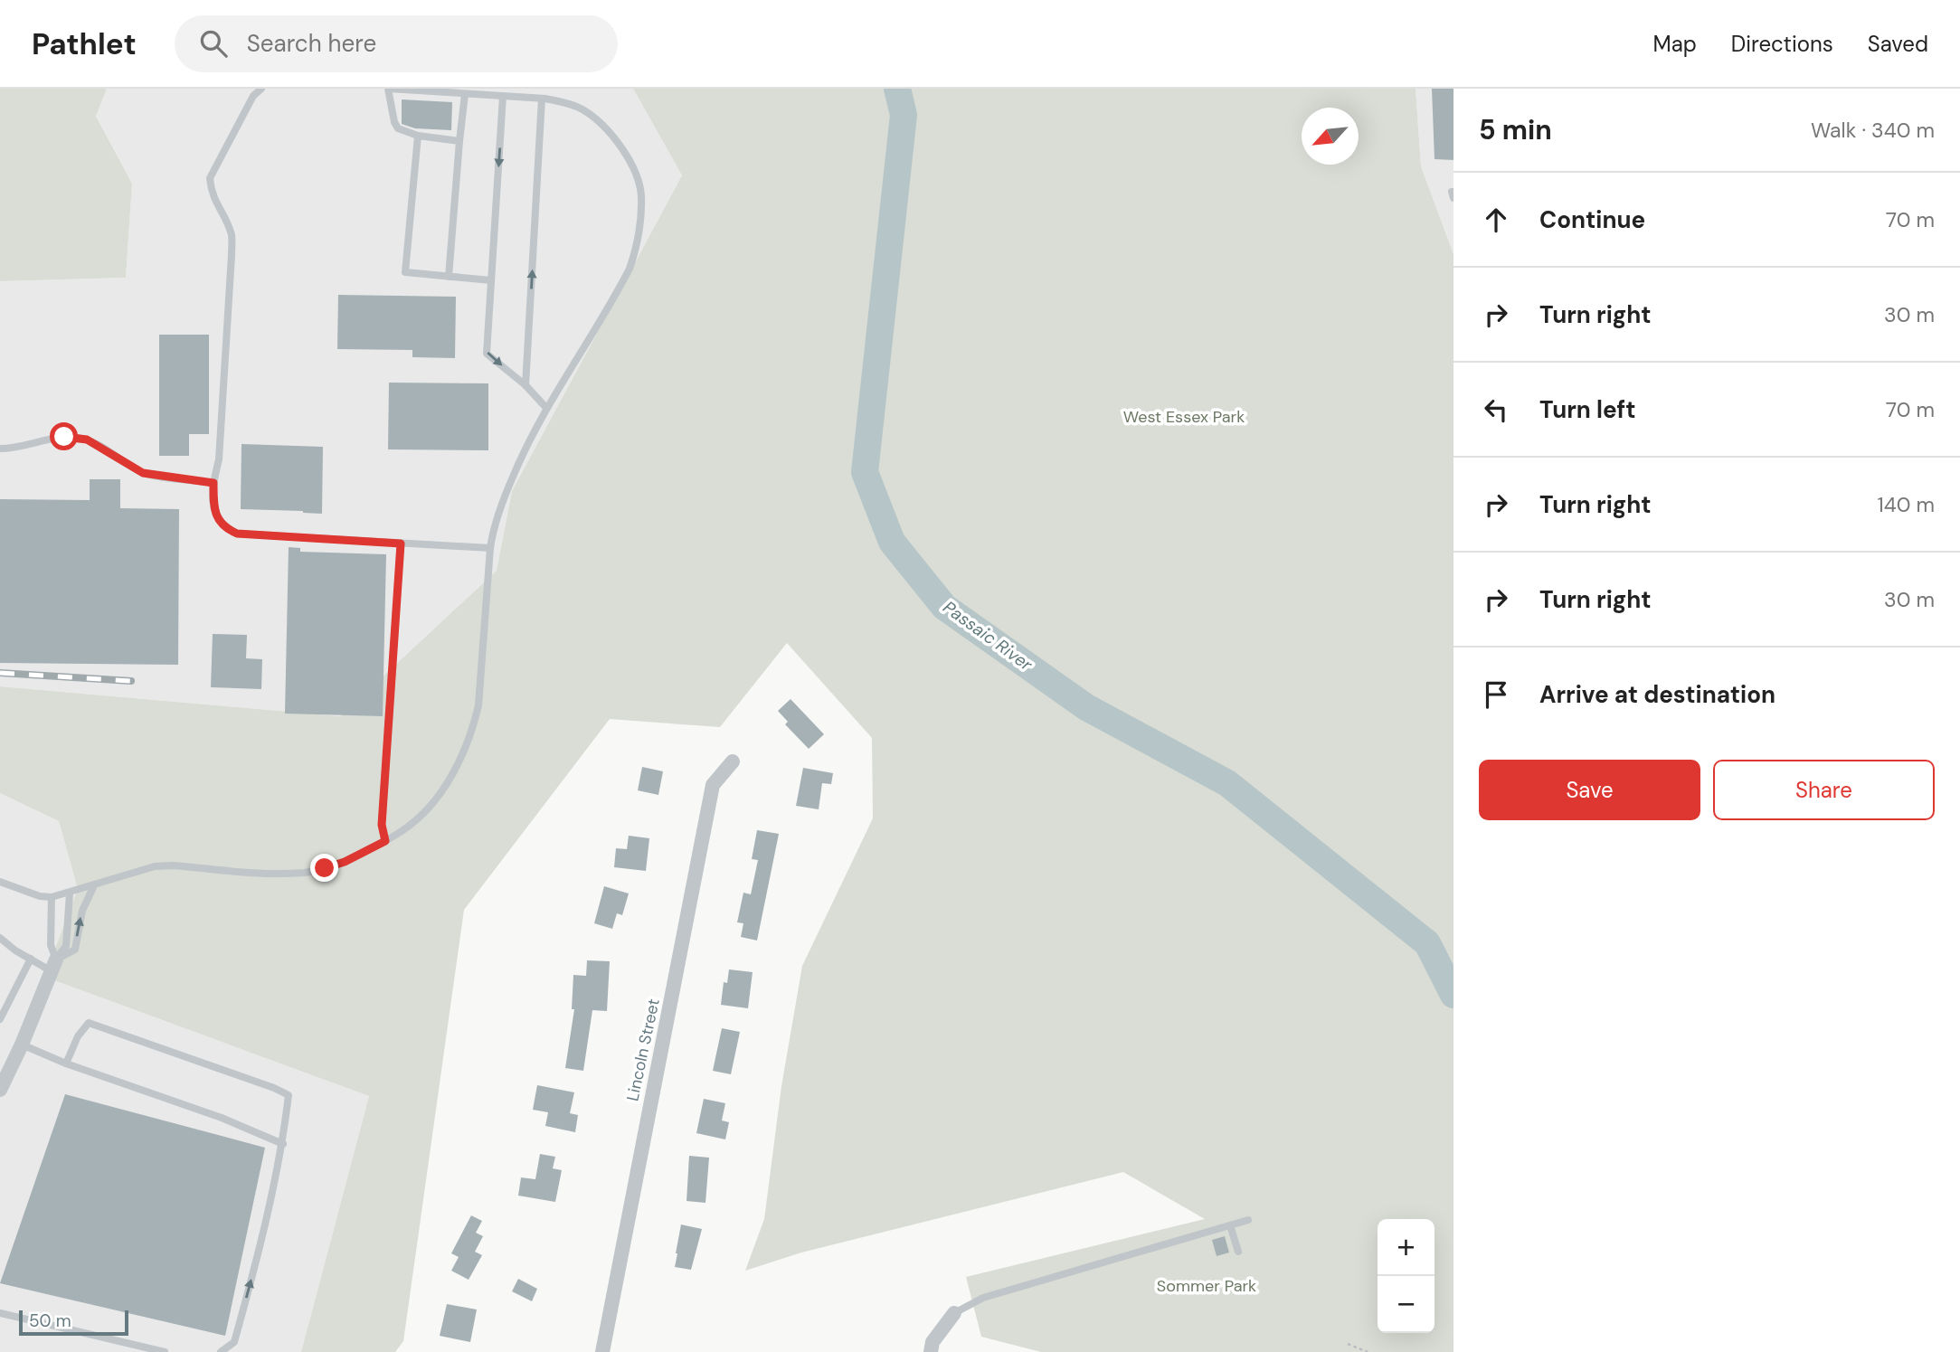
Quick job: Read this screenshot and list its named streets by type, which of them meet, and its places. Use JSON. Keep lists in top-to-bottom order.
{
  "streets": {
    "street": ["Lincoln Street"]
  },
  "water": ["Passaic River"],
  "parks": ["West Essex Park", "Sommer Park"],
  "scale_bar": "50 m",
  "north": "bottom left",
  "page": {
    "header": "Pathlet",
    "search": "Search here",
    "nav": ["Map", "Directions", "Saved"],
    "heading": ["5 min", "Walk · 340 m"],
    "list": [
      ["Continue", "70 m"],
      ["Turn right", "30 m"],
      ["Turn left", "70 m"],
      ["Turn right", "140 m"],
      ["Turn right", "30 m"],
      "Arrive at destination"
    ],
    "buttons": ["Save", "Share"],
    "map_buttons": ["+", "−"],
    "scale": "50 m"
  }
}
